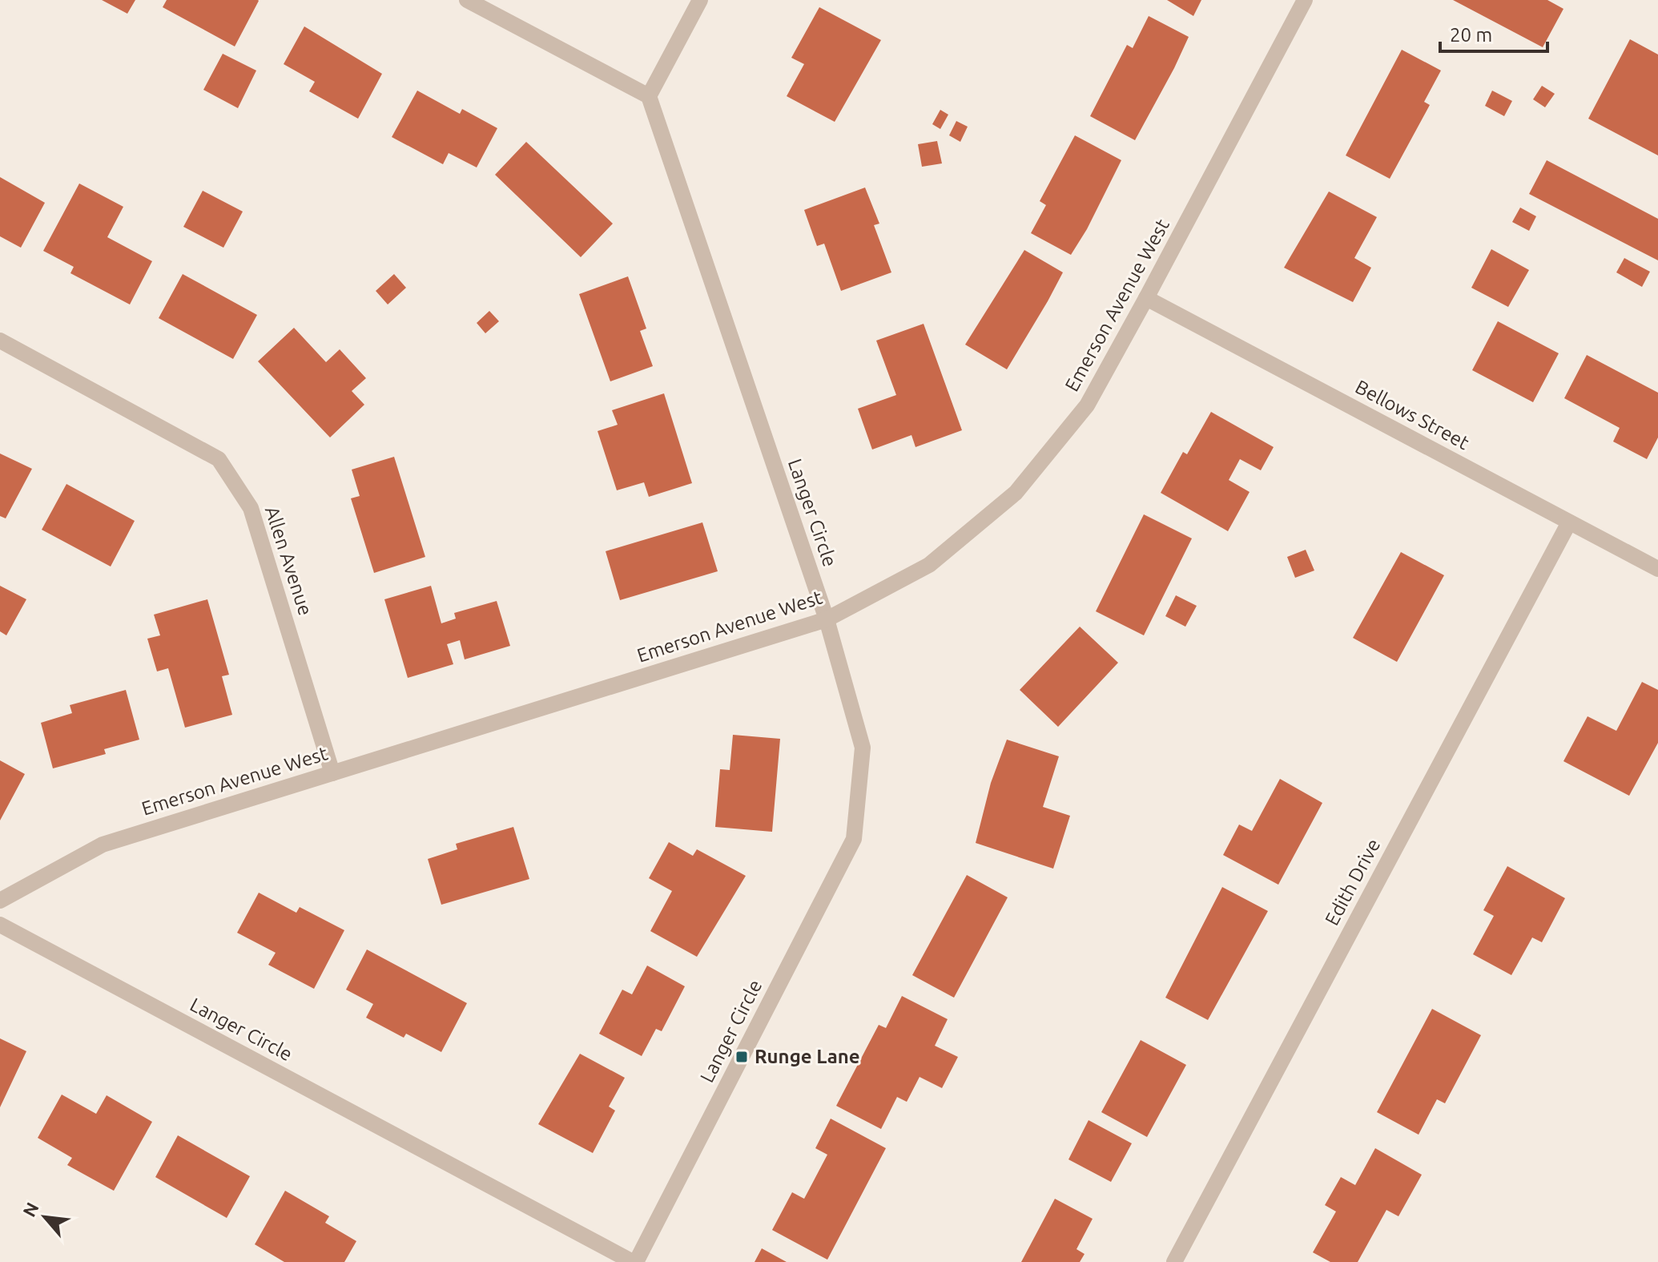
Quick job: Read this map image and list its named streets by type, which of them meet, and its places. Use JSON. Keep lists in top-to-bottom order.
{
  "streets": {
    "street": [
      "Emerson Avenue West",
      "Bellows Street",
      "Langer Circle",
      "Allen Avenue",
      "Edith Drive"
    ]
  },
  "crossings": [
    ["Emerson Avenue West", "Bellows Street"],
    ["Emerson Avenue West", "Langer Circle"],
    ["Emerson Avenue West", "Allen Avenue"],
    ["Bellows Street", "Edith Drive"]
  ],
  "places": {
    "transit": ["Runge Lane"]
  },
  "scale_bar": "20 m",
  "north": "top left"
}
